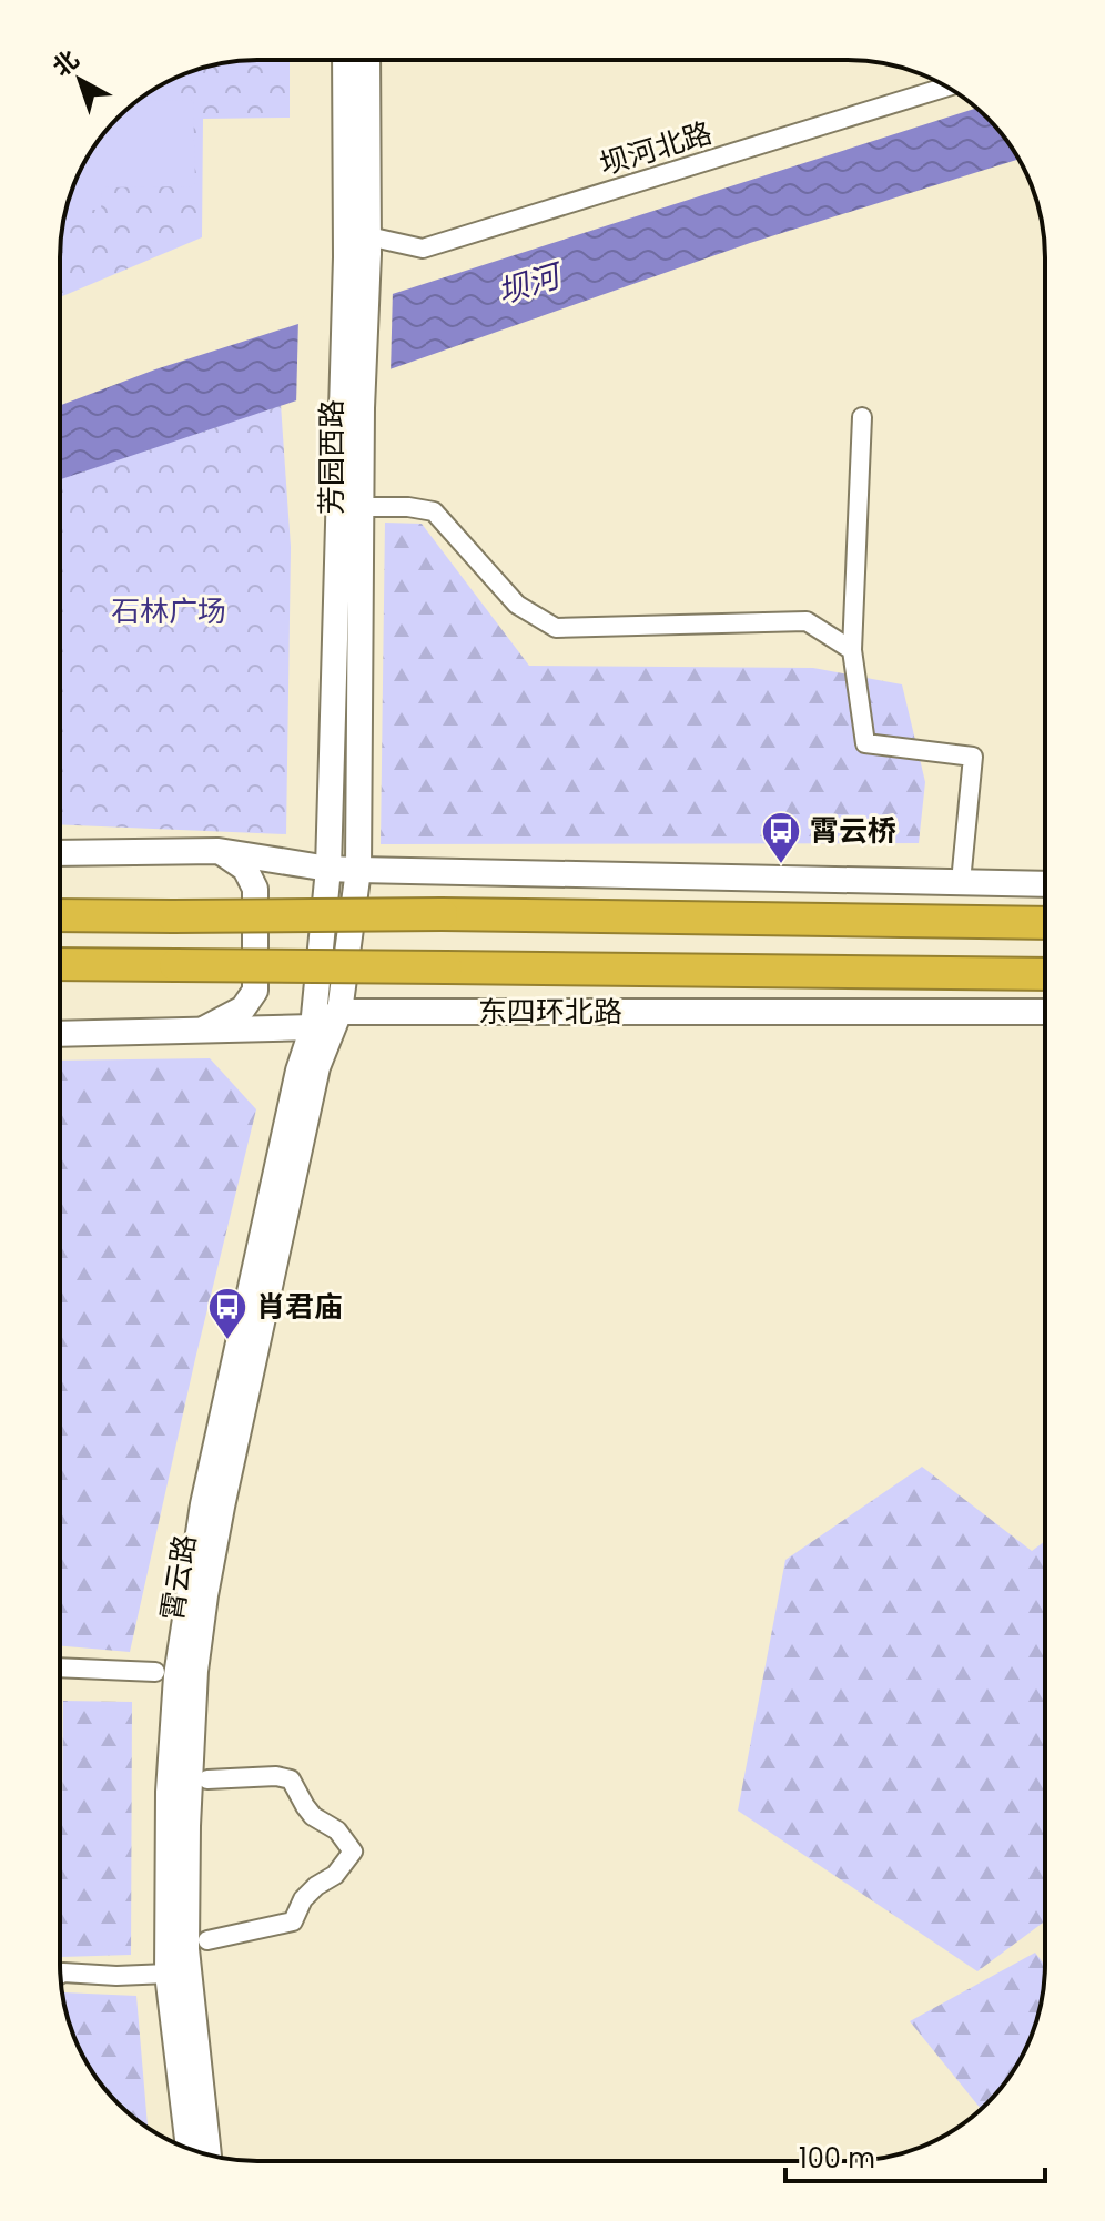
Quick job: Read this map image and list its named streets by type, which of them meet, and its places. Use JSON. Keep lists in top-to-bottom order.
{
  "streets": {
    "highway": ["东四环北路"],
    "main road": ["芳园西路", "霄云路"],
    "street": ["坝河北路"]
  },
  "crossings": [
    ["坝河北路", "芳园西路"],
    ["芳园西路", "东四环北路"],
    ["芳园西路", "霄云路"],
    ["东四环北路", "霄云路"]
  ],
  "water": ["坝河"],
  "parks": ["石林广场"],
  "places": {
    "bus stop": ["霄云桥", "肖君庙"]
  },
  "scale_bar": "100 m",
  "north": "top left"
}
